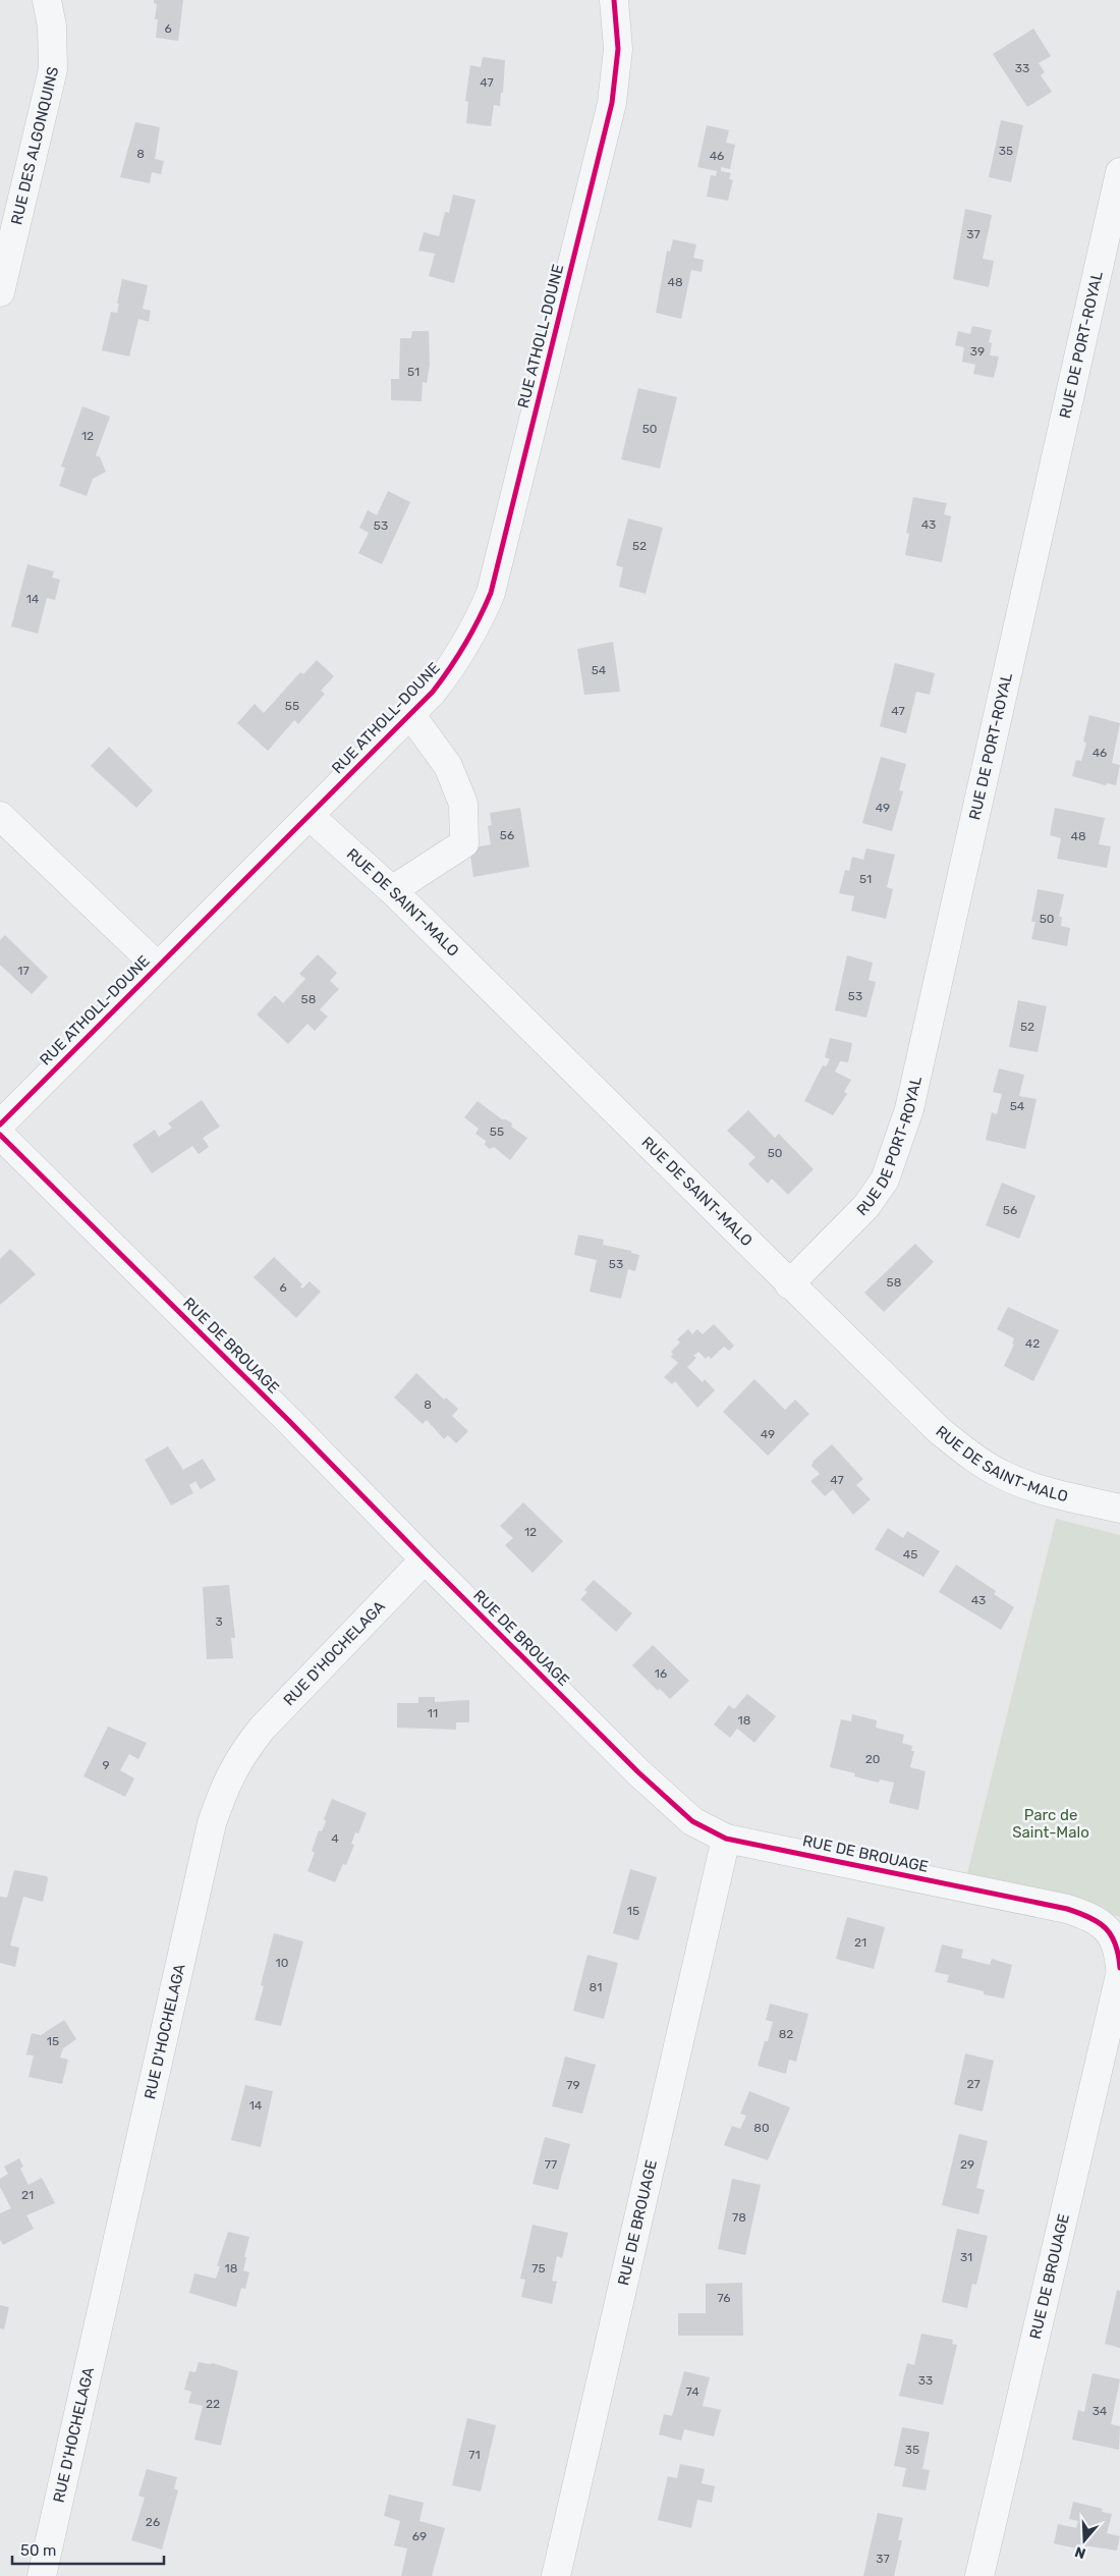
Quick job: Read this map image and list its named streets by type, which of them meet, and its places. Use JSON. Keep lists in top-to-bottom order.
{
  "streets": {
    "street": [
      "RUE DES ALGONQUINS",
      "RUE ATHOLL-DOUNE",
      "RUE DE PORT-ROYAL",
      "RUE DE SAINT-MALO",
      "RUE DE BROUAGE",
      "RUE D'HOCHELAGA"
    ]
  },
  "crossings": [
    ["RUE ATHOLL-DOUNE", "RUE DE SAINT-MALO"],
    ["RUE DE PORT-ROYAL", "RUE DE SAINT-MALO"],
    ["RUE DE BROUAGE", "RUE D'HOCHELAGA"]
  ],
  "parks": ["Parc de Saint-Malo"],
  "house_numbers": [
    "6",
    "33",
    "47",
    "35",
    "8",
    "46",
    "37",
    "48",
    "39",
    "51",
    "50",
    "12",
    "43",
    "53",
    "52",
    "14",
    "54",
    "55",
    "47",
    "46",
    "49",
    "56",
    "48",
    "51",
    "50",
    "17",
    "53",
    "58",
    "52",
    "54",
    "55",
    "50",
    "56",
    "53",
    "58",
    "6",
    "42",
    "8",
    "49",
    "47",
    "12",
    "45",
    "43",
    "3",
    "16",
    "11",
    "18",
    "20",
    "9",
    "4",
    "15",
    "21",
    "10",
    "81",
    "82",
    "15",
    "27",
    "79",
    "14",
    "80",
    "77",
    "29",
    "21",
    "78",
    "31",
    "18",
    "75",
    "76",
    "33",
    "74",
    "22",
    "34",
    "35",
    "71",
    "26",
    "69",
    "37"
  ],
  "scale_bar": "50 m",
  "north": "bottom"
}
